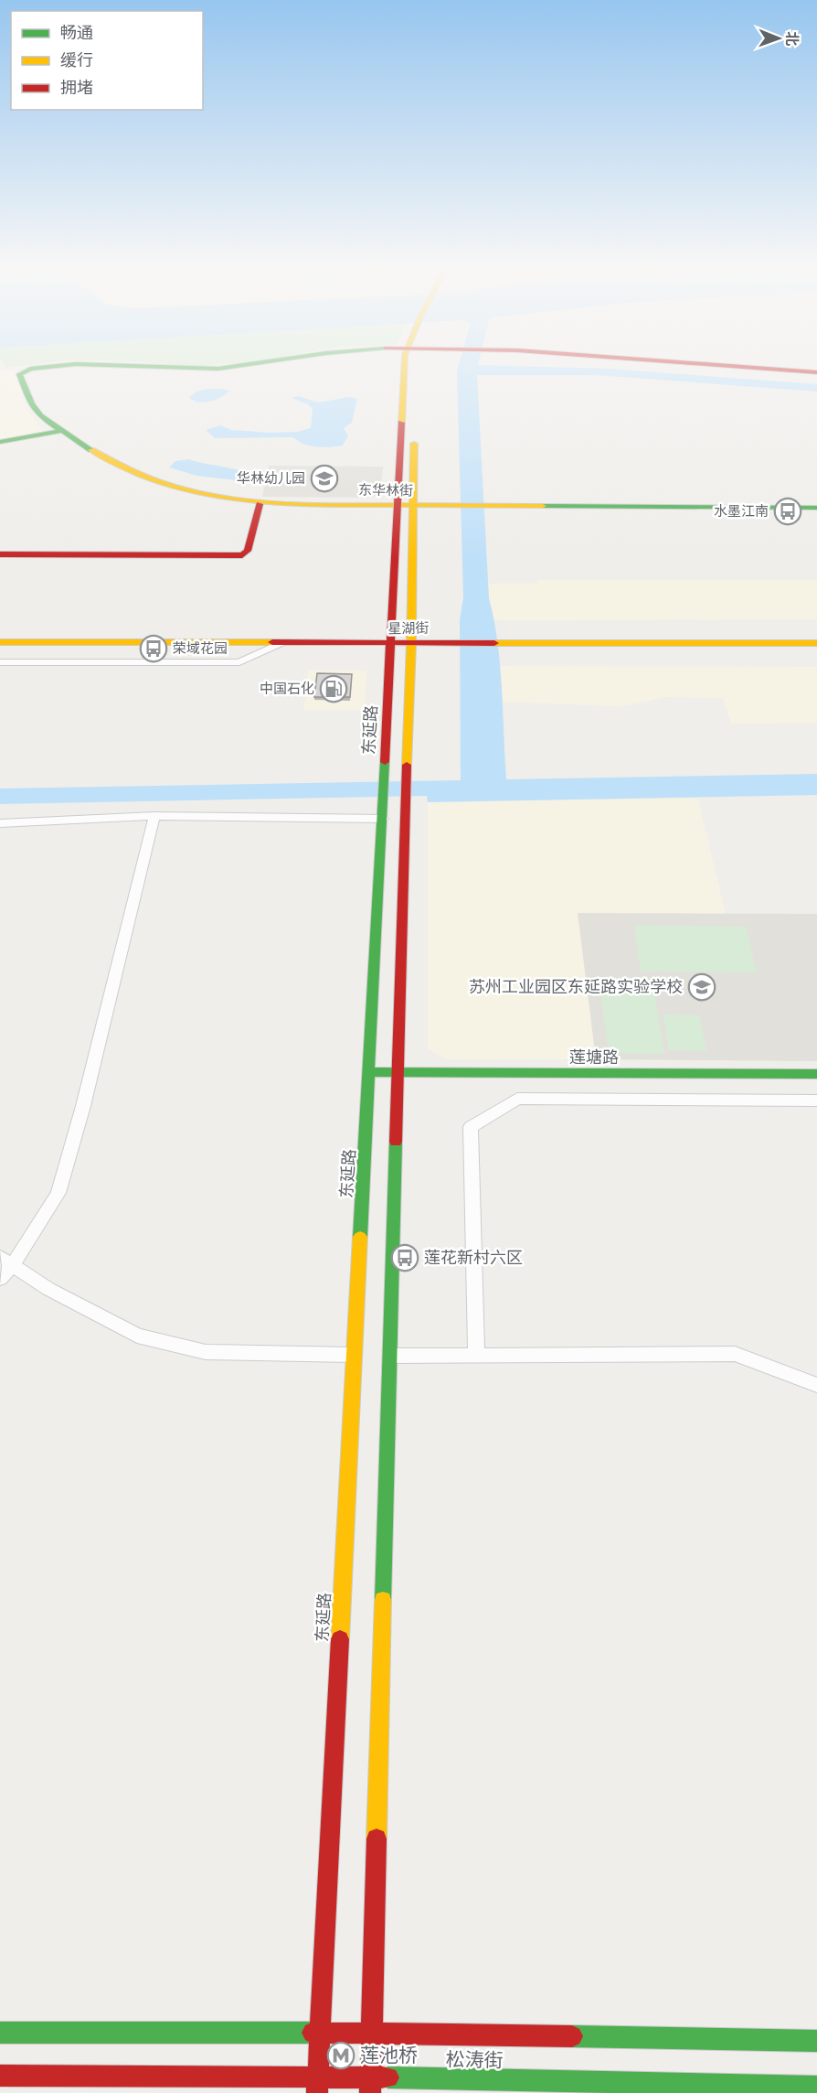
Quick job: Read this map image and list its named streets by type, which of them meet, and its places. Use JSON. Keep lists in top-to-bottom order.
{
  "streets": {
    "main road": [
      "东华林街",
      "星湖街",
      "东延路",
      "莲塘路",
      "松涛街"
    ]
  },
  "crossings": [
    ["东华林街", "东延路"],
    ["星湖街", "东延路"],
    ["东延路", "莲塘路"],
    ["东延路", "松涛街"]
  ],
  "places": {
    "school or university": ["华林幼儿园", "苏州工业园区东延路实验学校"],
    "bus stop": ["水墨江南", "荣域花园", "莲花新村六区"],
    "fuel station": ["中国石化"],
    "metro station": ["莲池桥"]
  },
  "legend": ["畅通", "缓行", "拥堵"],
  "north": "right"
}
